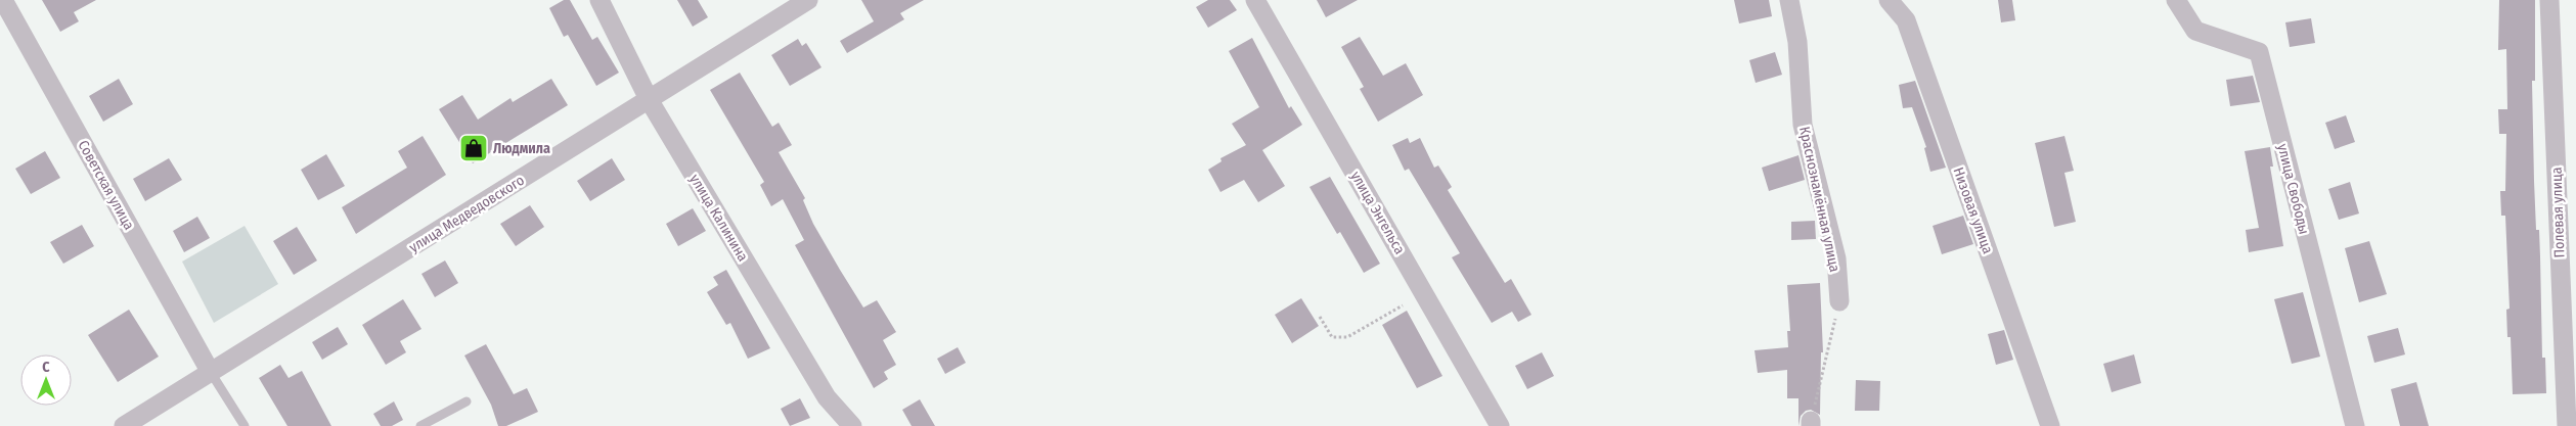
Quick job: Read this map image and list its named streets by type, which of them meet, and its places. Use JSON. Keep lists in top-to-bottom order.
{
  "streets": {
    "street": [
      "Советская улица",
      "улица Свободы",
      "Краснознамённая улица",
      "Низовая улица",
      "улица Энгельса",
      "Полевая улица",
      "улица Медведовского",
      "улица Калинина"
    ]
  },
  "crossings": [
    ["Советская улица", "улица Медведовского"],
    ["улица Медведовского", "улица Калинина"]
  ],
  "places": {
    "shop": ["Людмила"]
  },
  "north": "top"
}
